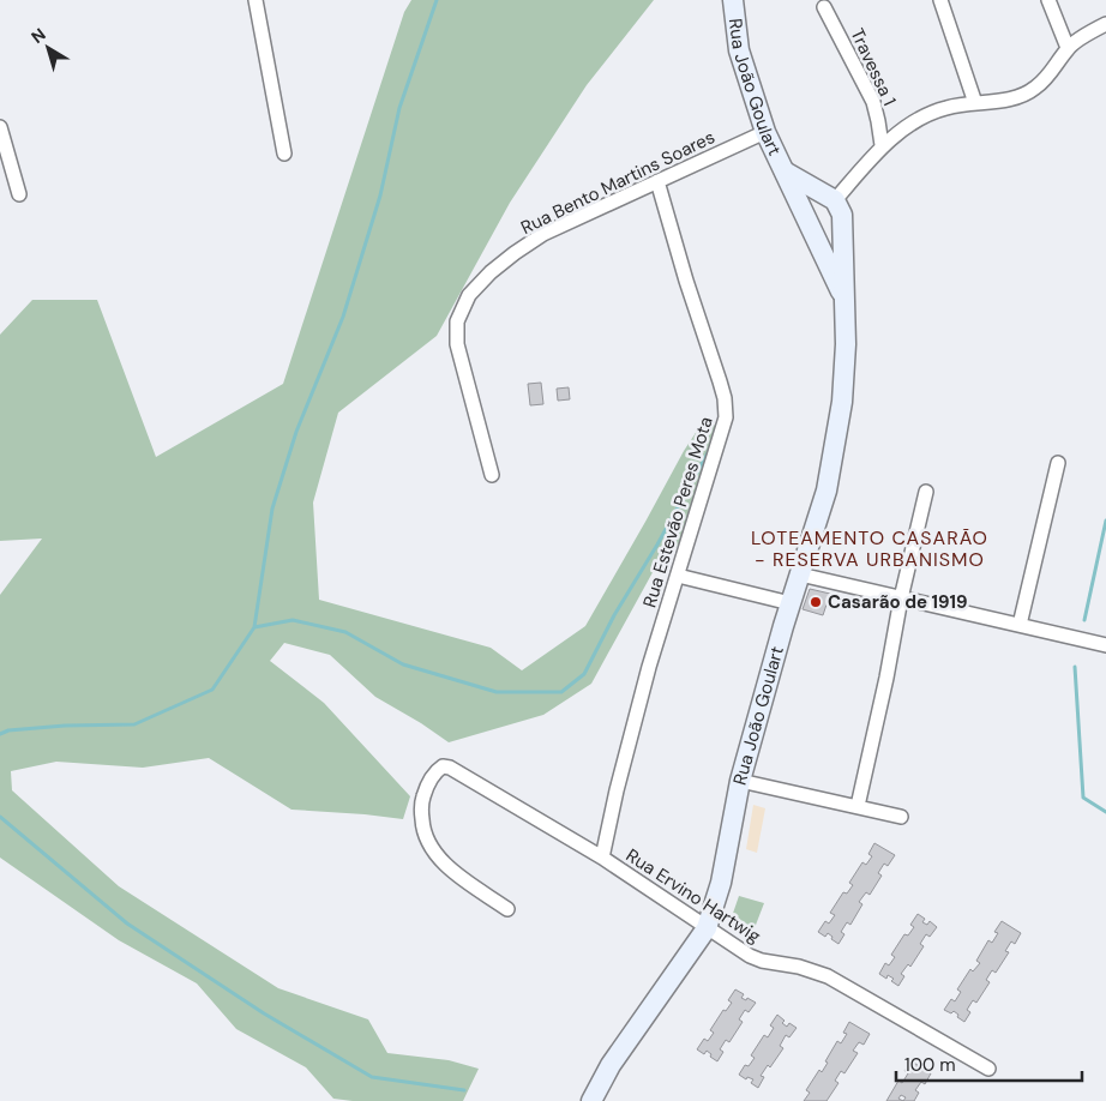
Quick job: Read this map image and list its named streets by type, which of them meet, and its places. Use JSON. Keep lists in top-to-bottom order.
{
  "streets": {
    "street": [
      "Travessa 1",
      "Rua João Goulart",
      "Rua Bento Martins Soares",
      "Rua Estevão Peres Mota",
      "Rua Ervino Hartwig"
    ]
  },
  "crossings": [
    ["Rua João Goulart", "Rua Bento Martins Soares"],
    ["Rua João Goulart", "Rua Ervino Hartwig"],
    ["Rua Bento Martins Soares", "Rua Estevão Peres Mota"],
    ["Rua Estevão Peres Mota", "Rua Ervino Hartwig"]
  ],
  "districts": ["LOTEAMENTO CASARÃO - RESERVA URBANISMO"],
  "places": ["Casarão de 1919"],
  "scale_bar": "100 m",
  "north": "top left"
}
